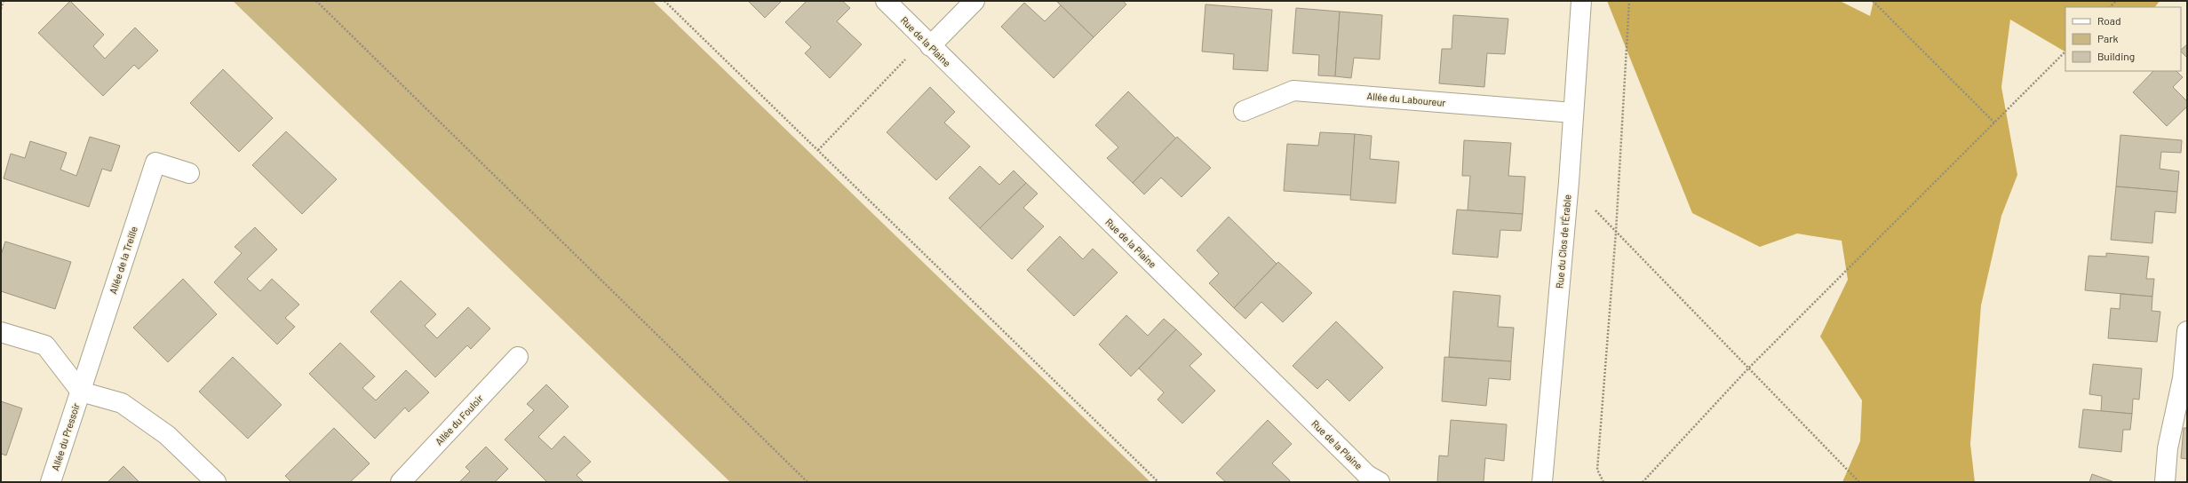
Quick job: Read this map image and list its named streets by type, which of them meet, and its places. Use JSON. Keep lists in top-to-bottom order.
{
  "streets": {
    "street": [
      "Rue de la Plaine",
      "Allée du Laboureur",
      "Rue du Clos de l'Érable",
      "Allée de la Treille",
      "Allée du Fouloir",
      "Allée du Pressoir"
    ]
  },
  "crossings": [
    ["Allée du Laboureur", "Rue du Clos de l'Érable"],
    ["Allée de la Treille", "Allée du Pressoir"]
  ],
  "legend": ["Road", "Park", "Building"]
}
